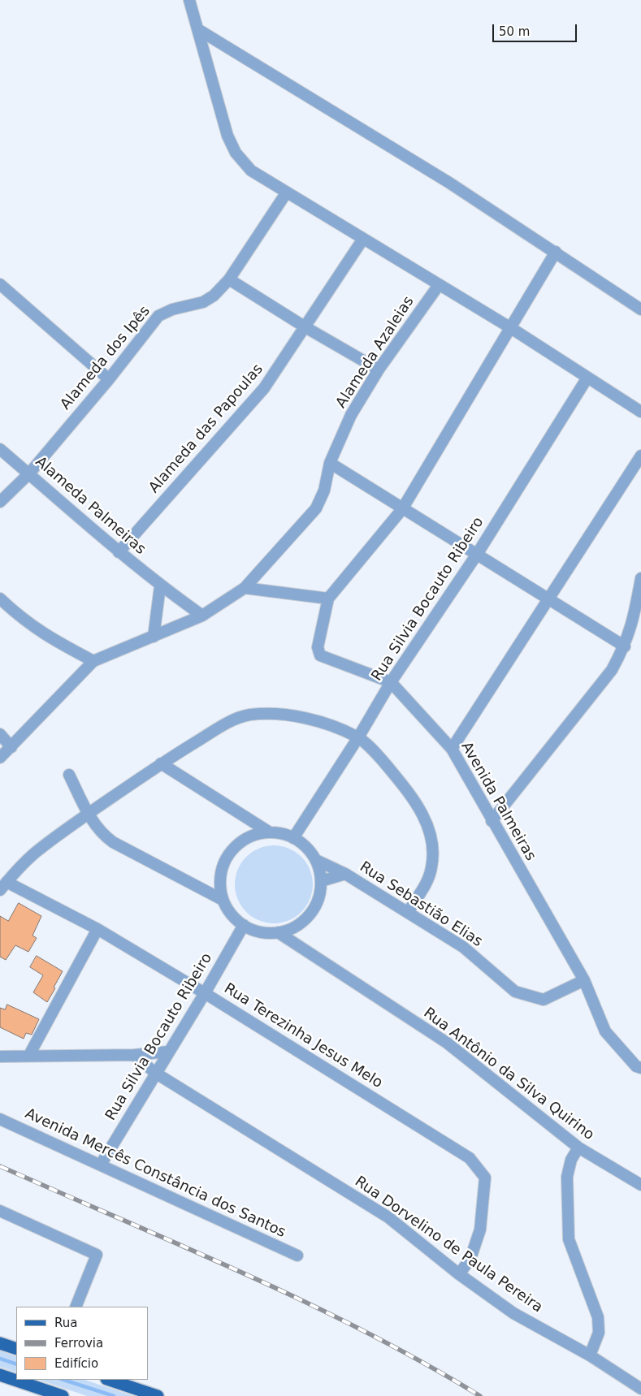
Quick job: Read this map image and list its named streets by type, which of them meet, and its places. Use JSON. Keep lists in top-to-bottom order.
{
  "streets": {
    "street": [
      "Alameda Azaleias",
      "Alameda dos Ipês",
      "Alameda das Papoulas",
      "Alameda Palmeiras",
      "Rua Silvia Bocauto Ribeiro",
      "Avenida Palmeiras",
      "Rua Sebastião Elias",
      "Rua Terezinha Jesus Melo",
      "Rua Antônio da Silva Quirino",
      "Avenida Mercês Constância dos Santos",
      "Rua Dorvelino de Paula Pereira"
    ]
  },
  "crossings": [
    ["Alameda Azaleias", "Alameda Palmeiras"],
    ["Alameda dos Ipês", "Alameda Palmeiras"],
    ["Alameda das Papoulas", "Alameda Palmeiras"],
    ["Rua Silvia Bocauto Ribeiro", "Avenida Palmeiras"],
    ["Rua Silvia Bocauto Ribeiro", "Rua Sebastião Elias"],
    ["Rua Silvia Bocauto Ribeiro", "Rua Terezinha Jesus Melo"],
    ["Rua Silvia Bocauto Ribeiro", "Rua Antônio da Silva Quirino"],
    ["Rua Silvia Bocauto Ribeiro", "Avenida Mercês Constância dos Santos"],
    ["Rua Silvia Bocauto Ribeiro", "Rua Dorvelino de Paula Pereira"],
    ["Avenida Palmeiras", "Rua Sebastião Elias"],
    ["Rua Sebastião Elias", "Rua Antônio da Silva Quirino"],
    ["Rua Terezinha Jesus Melo", "Rua Dorvelino de Paula Pereira"]
  ],
  "legend": ["Rua", "Ferrovia", "Edifício"],
  "scale_bar": "50 m"
}
